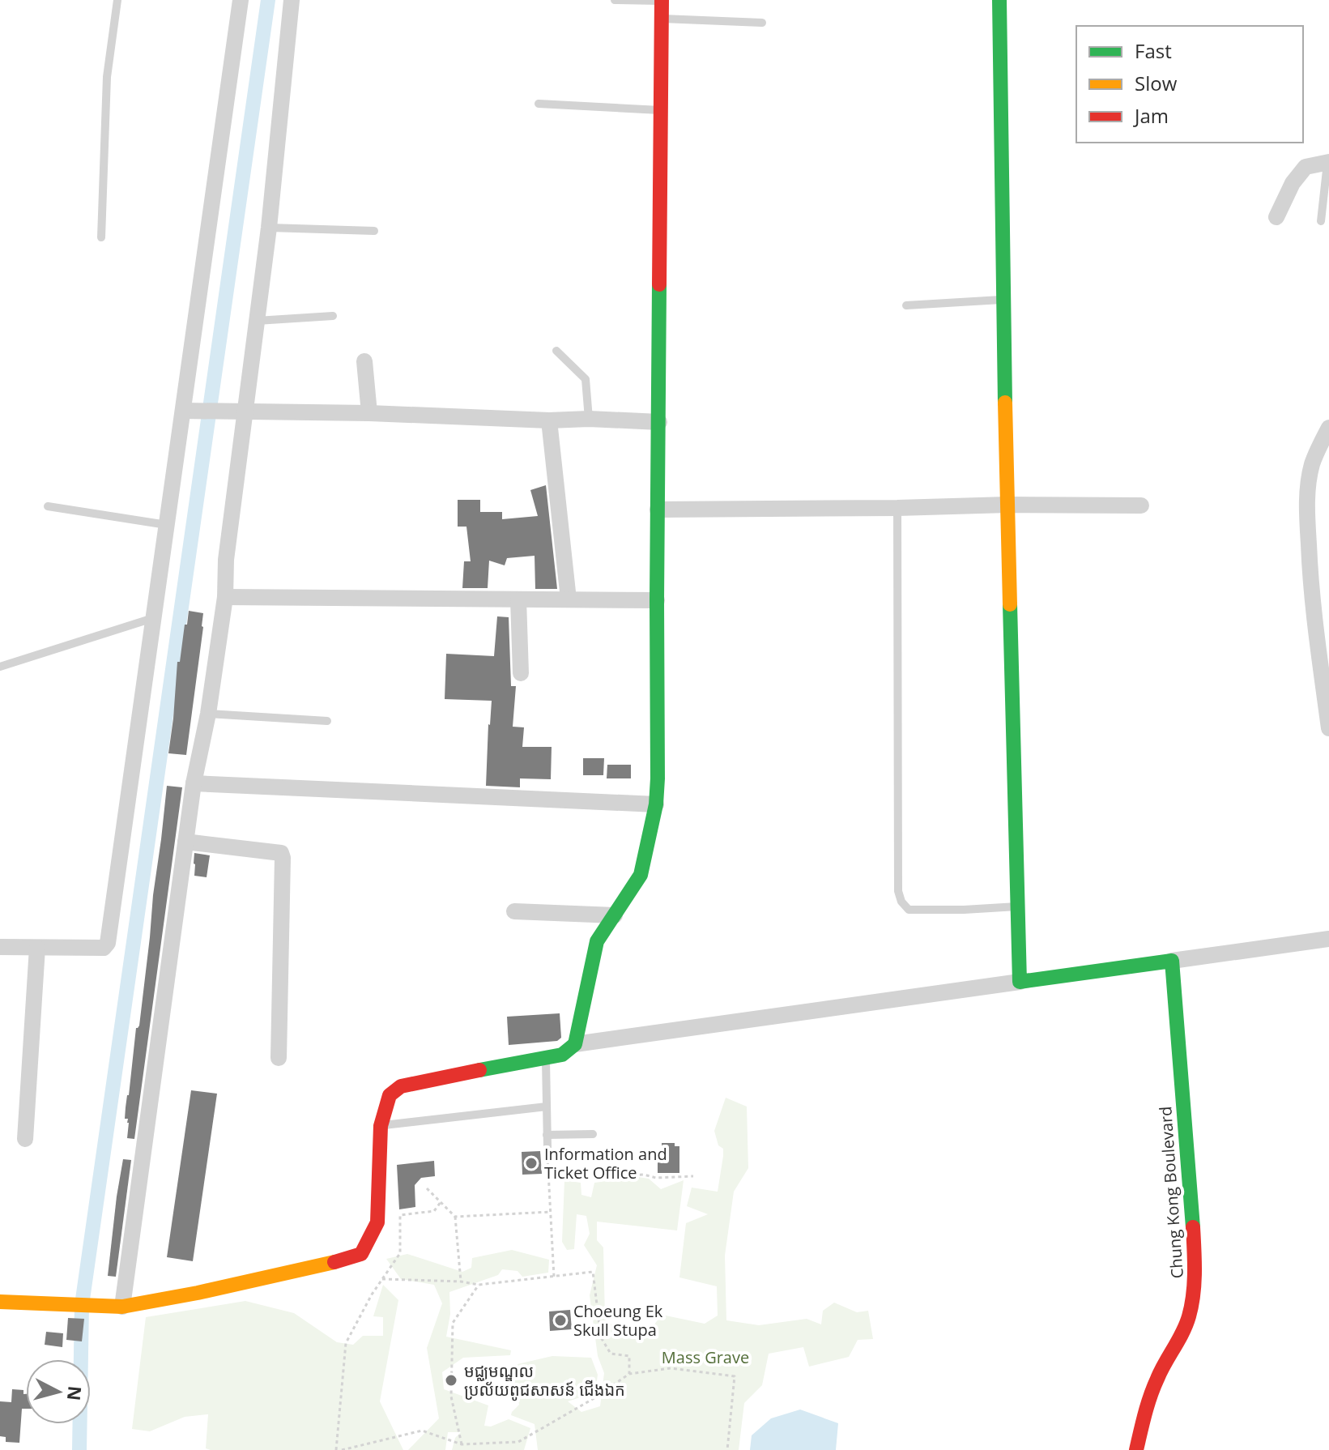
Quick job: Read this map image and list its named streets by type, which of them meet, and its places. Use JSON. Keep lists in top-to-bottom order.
{
  "streets": {
    "street": ["Chung Kong Boulevard"]
  },
  "parks": ["Mass Grave"],
  "places": ["Information and Ticket Office", "Choeung Ek Skull Stupa", "មជ្ឈមណ្ឌល ប្រល័យពូជសាសន៍ ជើងឯក"],
  "legend": ["Fast", "Slow", "Jam"],
  "north": "right"
}
